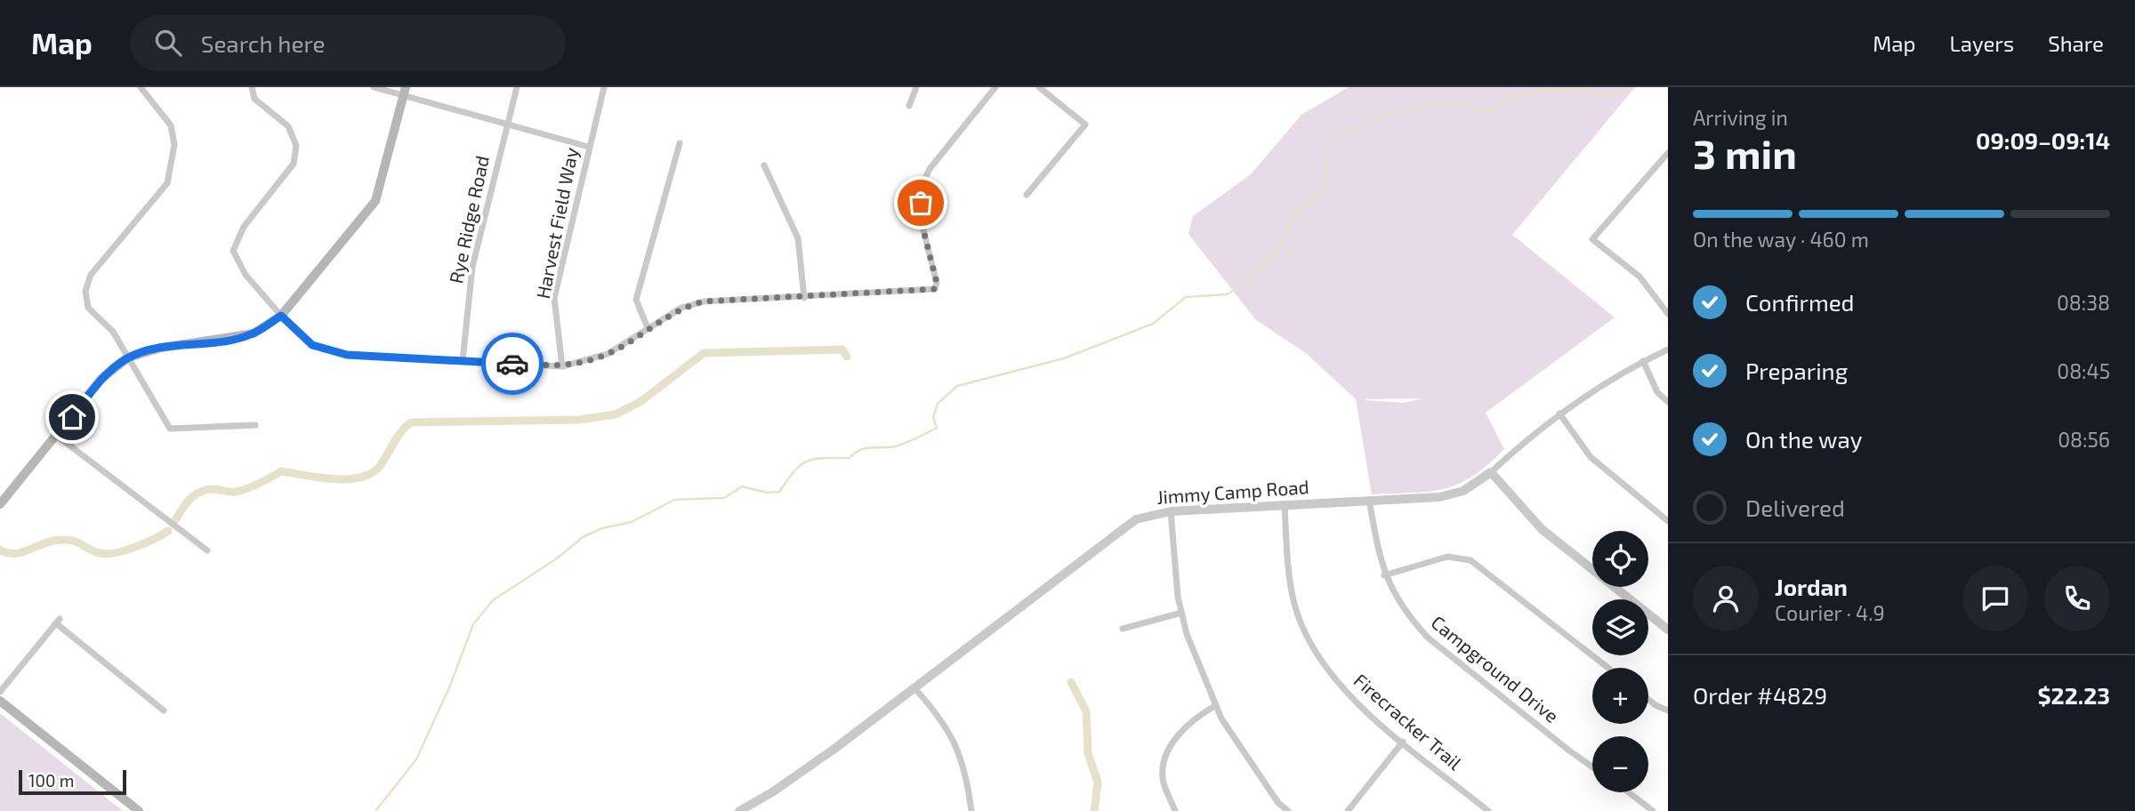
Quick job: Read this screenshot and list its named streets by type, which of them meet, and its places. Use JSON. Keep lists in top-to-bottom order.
{
  "streets": {
    "street": [
      "Rye Ridge Road",
      "Harvest Field Way",
      "Jimmy Camp Road",
      "Campground Drive",
      "Firecracker Trail"
    ]
  },
  "crossings": [
    ["Jimmy Camp Road", "Campground Drive"],
    ["Jimmy Camp Road", "Firecracker Trail"]
  ],
  "scale_bar": "100 m",
  "page": {
    "header": "Map",
    "search": "Search here",
    "nav": ["Map", "Layers", "Share"],
    "heading": ["3 min", "Arriving in", "09:09–09:14"],
    "panel": [
      "Jordan",
      "Courier · 4.9",
      "Order #4829",
      "$22.23"
    ],
    "bar": "On the way · 460 m",
    "list": [
      ["Confirmed", "08:38"],
      ["Preparing", "08:45"],
      ["On the way", "08:56"],
      "Delivered"
    ],
    "map_buttons": ["+", "−"],
    "scale": "100 m"
  }
}
